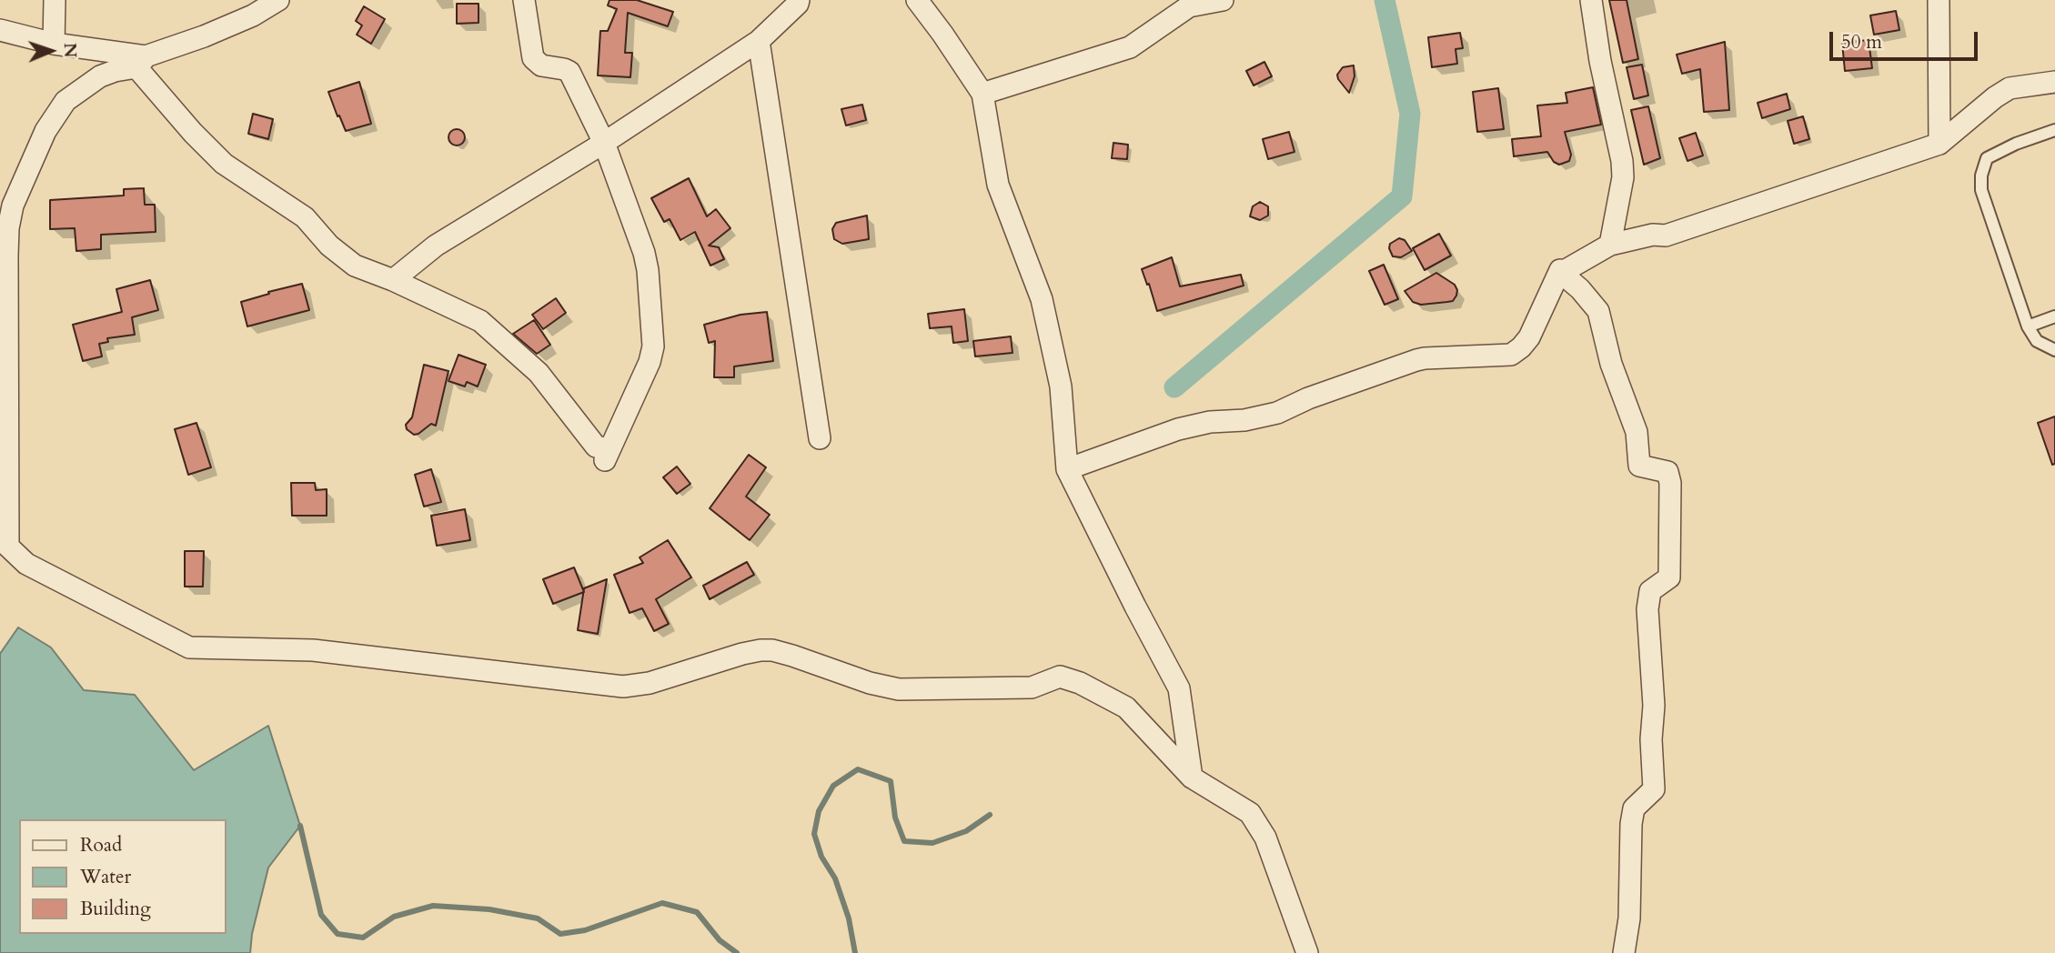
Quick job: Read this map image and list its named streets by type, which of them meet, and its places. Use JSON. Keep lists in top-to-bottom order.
{
  "legend": ["Road", "Water", "Building"],
  "scale_bar": "50 m",
  "north": "right"
}
